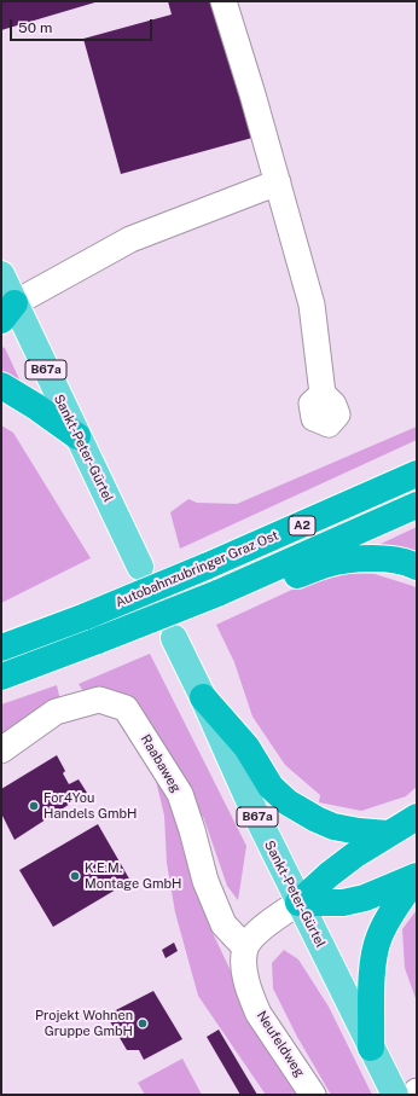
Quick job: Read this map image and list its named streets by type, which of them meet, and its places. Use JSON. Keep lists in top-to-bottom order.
{
  "streets": {
    "highway": ["A2", "Autobahnzubringer Graz Ost"],
    "main road": ["B67a", "Sankt-Peter-Gürtel"],
    "street": ["Raabaweg", "Neufeldweg"]
  },
  "crossings": [
    ["B67a", "Sankt-Peter-Gürtel"],
    ["Raabaweg", "Neufeldweg"]
  ],
  "places": ["For4You Handels GmbH", "K.E.M. Montage GmbH", "Projekt Wohnen Gruppe GmbH"],
  "scale_bar": "50 m"
}
